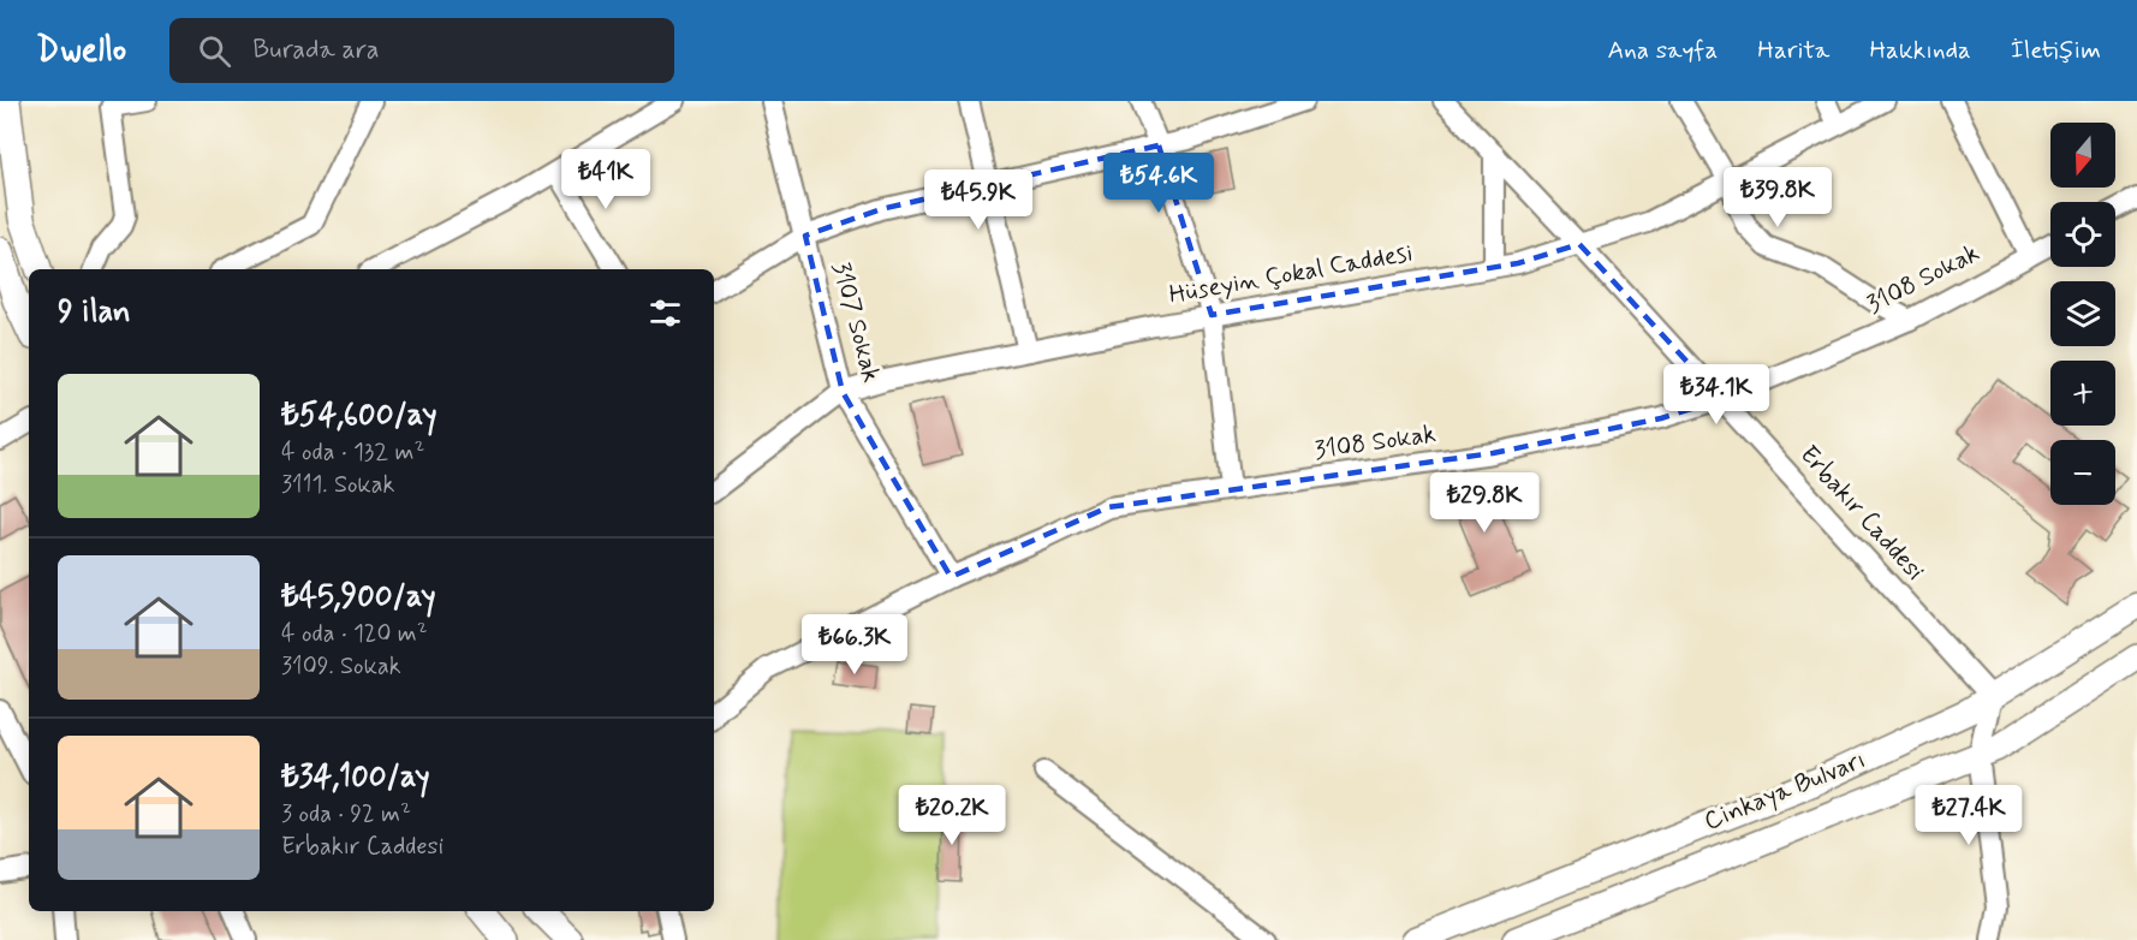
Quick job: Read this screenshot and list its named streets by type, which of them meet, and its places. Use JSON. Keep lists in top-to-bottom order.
{
  "streets": {
    "main road": ["Cinkaya Bulvarı"],
    "street": [
      "Hüseyin Çokal Caddesi",
      "3108 Sokak",
      "3107 Sokak",
      "Erbakır Caddesi"
    ]
  },
  "crossings": [
    ["Hüseyin Çokal Caddesi", "3107 Sokak"],
    ["Hüseyin Çokal Caddesi", "Erbakır Caddesi"],
    ["3108 Sokak", "3107 Sokak"],
    ["3108 Sokak", "Erbakır Caddesi"],
    ["Erbakır Caddesi", "Cinkaya Bulvarı"]
  ],
  "north": "bottom",
  "page": {
    "header": "Dwello",
    "search": "Burada ara",
    "nav": [
      "Ana sayfa",
      "Harita",
      "Hakkında",
      "İletişim"
    ],
    "map_buttons": ["+", "−"],
    "price": [
      "₺41K",
      "₺54.6K",
      "₺39.8K",
      "₺45.9K",
      "₺34.1K",
      "₺29.8K",
      "₺66.3K",
      "₺20.2K",
      "₺27.4K"
    ],
    "heading": "9 ilan",
    "list": [
      {
        "name": "₺54,600/ay",
        "note": "4 oda · 132 m² · 3111. Sokak"
      },
      {
        "name": "₺45,900/ay",
        "note": "4 oda · 120 m² · 3109. Sokak"
      },
      {
        "name": "₺34,100/ay",
        "note": "3 oda · 92 m² · Erbakır Caddesi"
      }
    ]
  }
}
